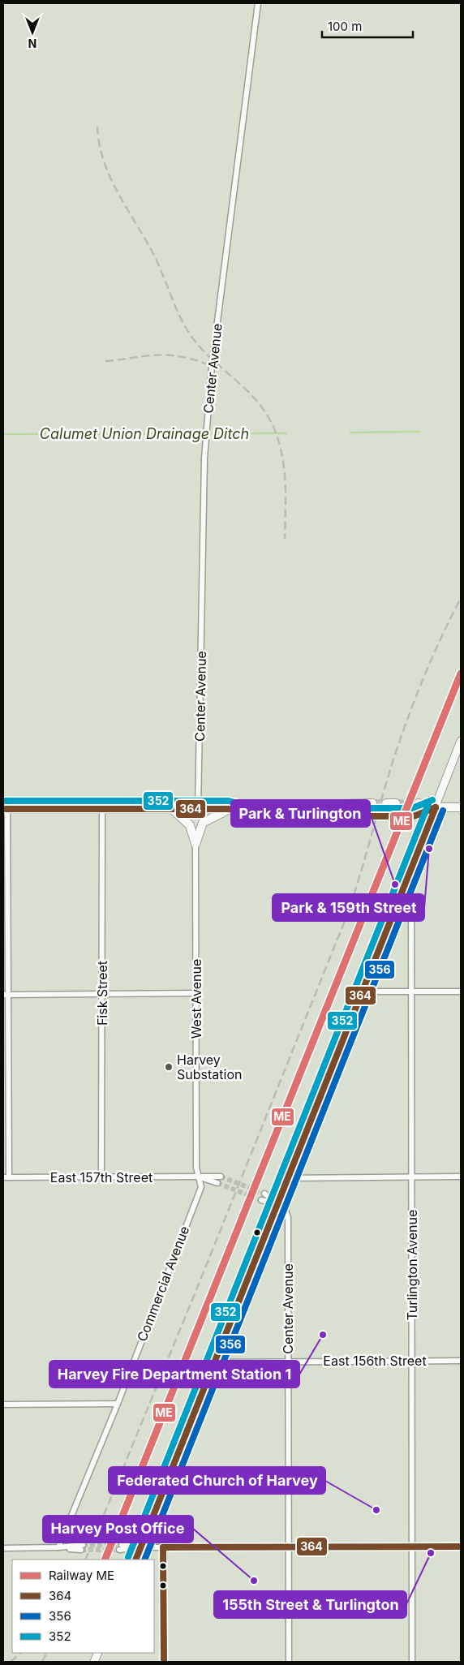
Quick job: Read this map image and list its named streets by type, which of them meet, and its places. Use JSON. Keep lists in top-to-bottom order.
{
  "streets": {
    "street": [
      "Center Avenue",
      "Fisk Street",
      "West Avenue",
      "East 157th Street",
      "Turlington Avenue",
      "Commercial Avenue",
      "East 156th Street"
    ]
  },
  "crossings": [
    ["Center Avenue", "East 156th Street"],
    ["Fisk Street", "East 157th Street"],
    ["West Avenue", "East 157th Street"],
    ["West Avenue", "Commercial Avenue"],
    ["East 157th Street", "Commercial Avenue"],
    ["Turlington Avenue", "East 156th Street"]
  ],
  "water": ["Calumet Union Drainage Ditch"],
  "places": [
    "Park & 159th Street",
    "Park & Turlington",
    "Harvey Substation",
    "Harvey Fire Department Station 1",
    "Federated Church of Harvey",
    "155th Street & Turlington",
    "Harvey Post Office"
  ],
  "lines": [
    "rail line ME",
    "transit line 352",
    "transit line 364",
    "transit line 356"
  ],
  "legend": [
    "Railway ME",
    "364",
    "356",
    "352"
  ],
  "scale_bar": "100 m",
  "north": "bottom"
}
